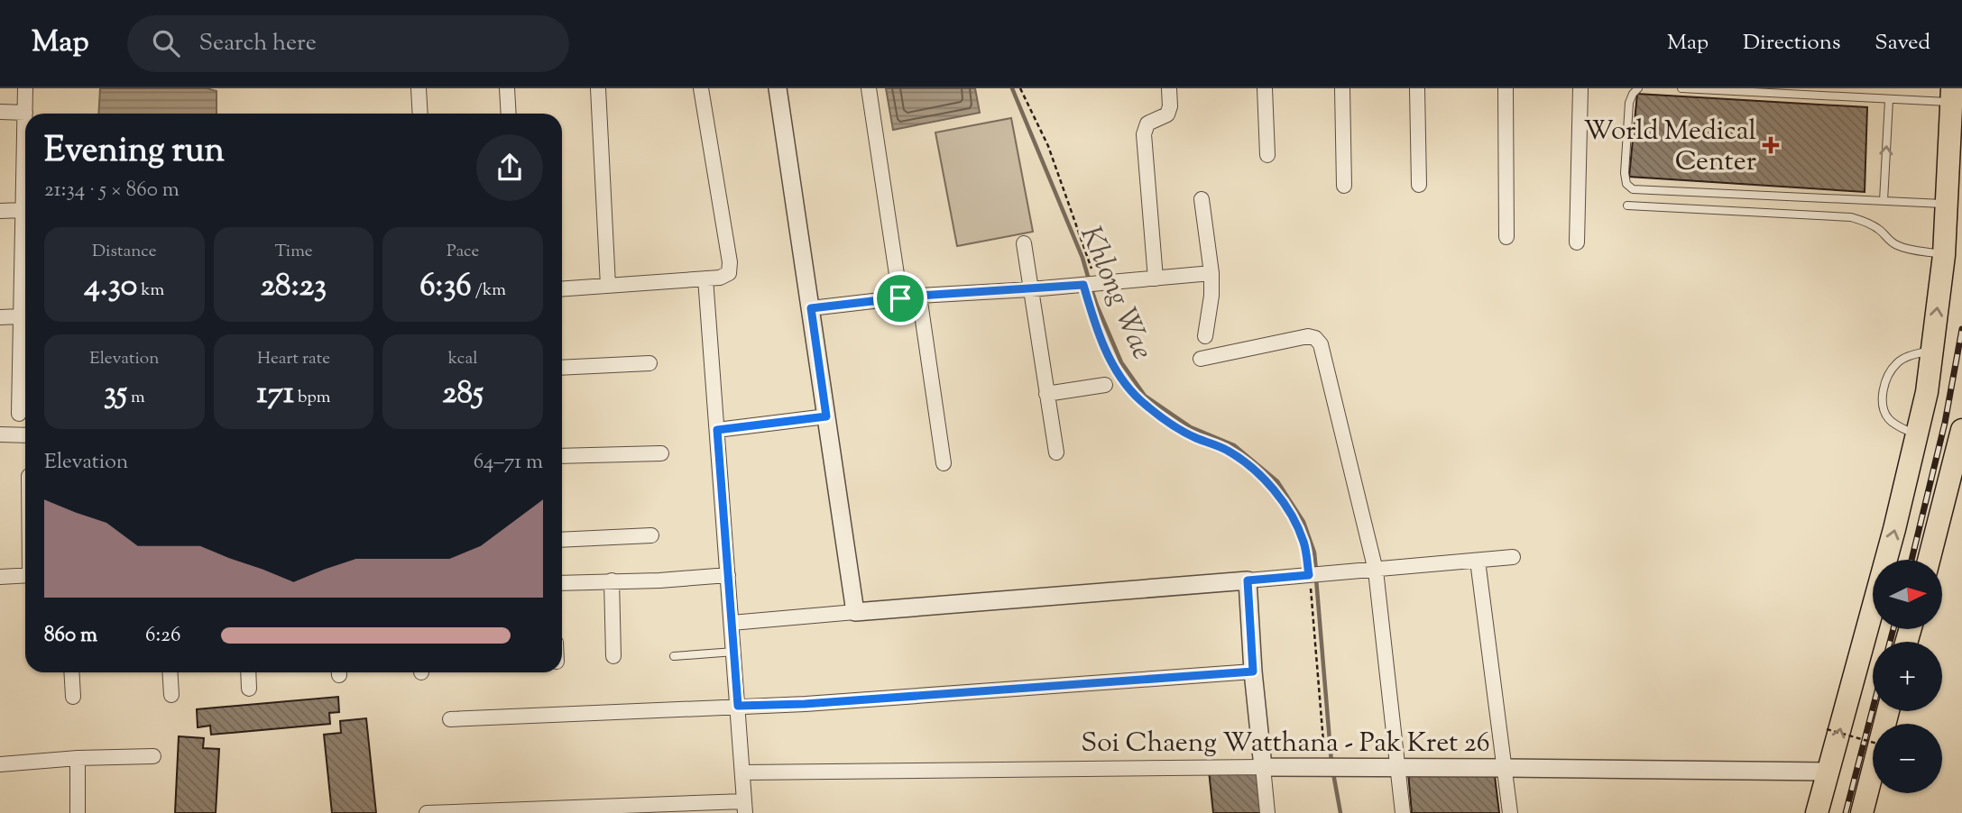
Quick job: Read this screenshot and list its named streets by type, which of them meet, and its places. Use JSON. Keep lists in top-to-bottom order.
{
  "streets": {
    "street": ["Soi Chaeng Watthana - Pak Kret 26"]
  },
  "water": ["Khlong Wae"],
  "places": {
    "health": ["World Medical Center"]
  },
  "north": "right",
  "page": {
    "header": "Map",
    "search": "Search here",
    "nav": ["Map", "Directions", "Saved"],
    "heading": ["Evening run", "21:34 · 5 × 860 m"],
    "stats": [
      ["Distance", "4.30 km"],
      ["Time", "28:23"],
      ["Pace", "6:36 /km"],
      ["Elevation", "35 m"],
      ["Heart rate", "171 bpm"],
      ["kcal", "285"]
    ],
    "chart": ["Elevation", "64–71 m"],
    "map_buttons": ["+", "−"],
    "list": [
      {
        "name": "860 m",
        "note": "6:26"
      }
    ]
  }
}
